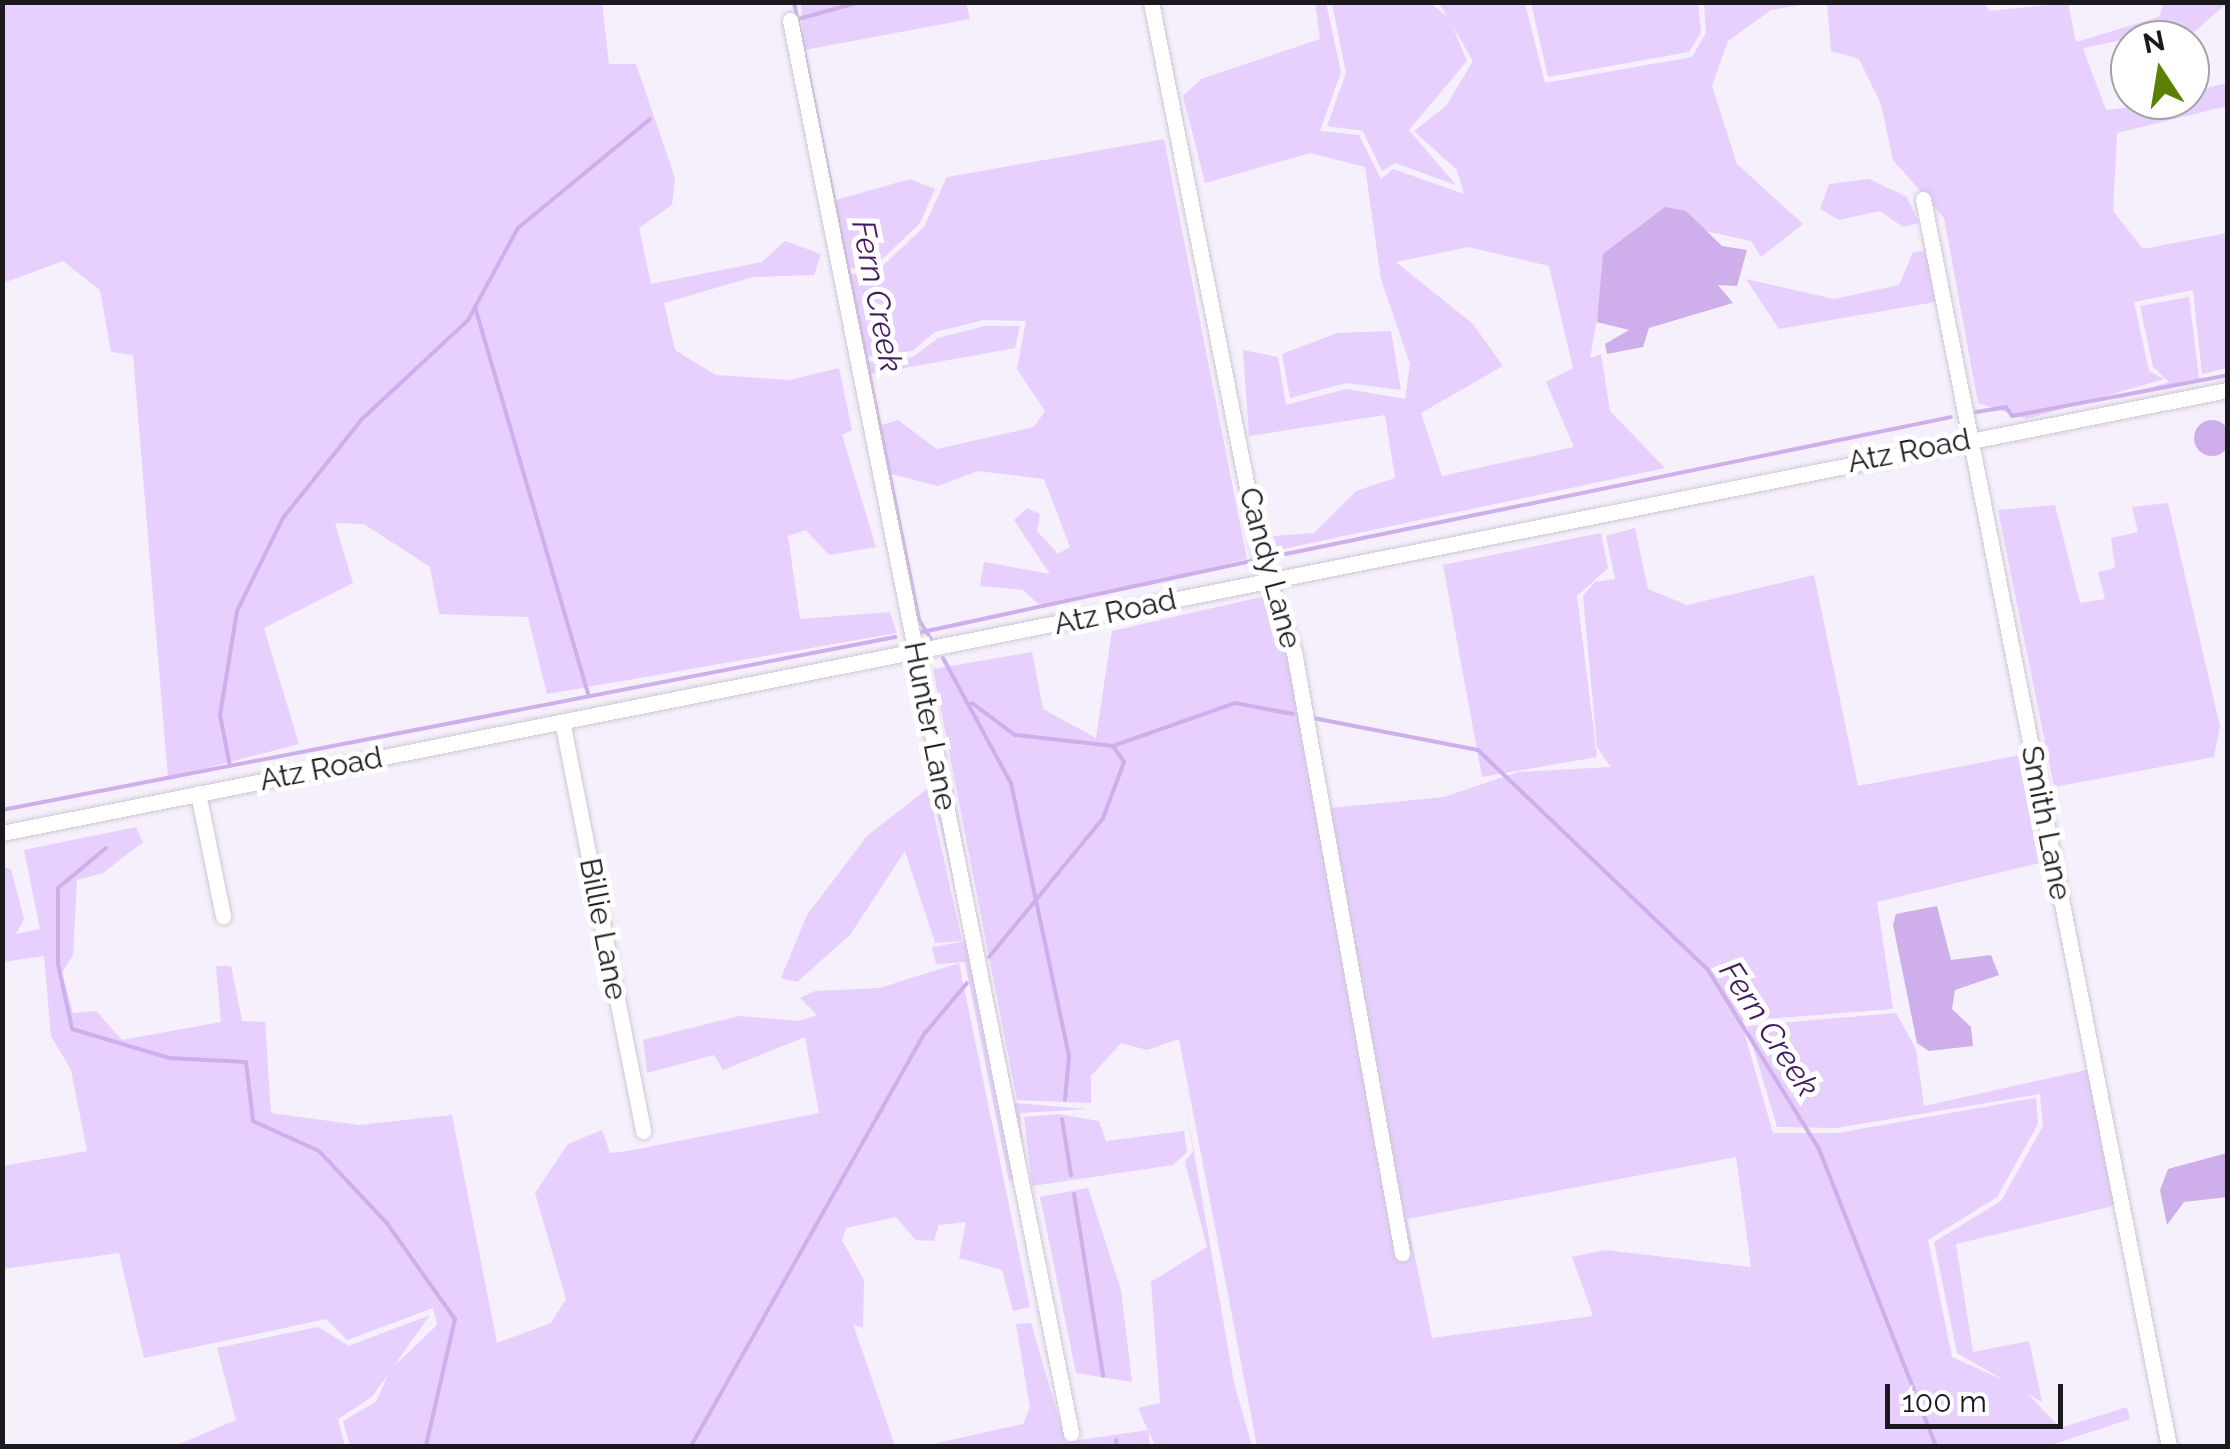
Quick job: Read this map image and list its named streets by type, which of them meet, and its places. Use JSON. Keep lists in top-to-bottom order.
{
  "streets": {
    "street": [
      "Atz Road",
      "Candy Lane",
      "Hunter Lane",
      "Smith Lane",
      "Billie Lane"
    ]
  },
  "crossings": [
    ["Atz Road", "Candy Lane"],
    ["Atz Road", "Hunter Lane"],
    ["Atz Road", "Smith Lane"],
    ["Atz Road", "Billie Lane"]
  ],
  "water": ["Fern Creek"],
  "scale_bar": "100 m",
  "north": "top"
}
